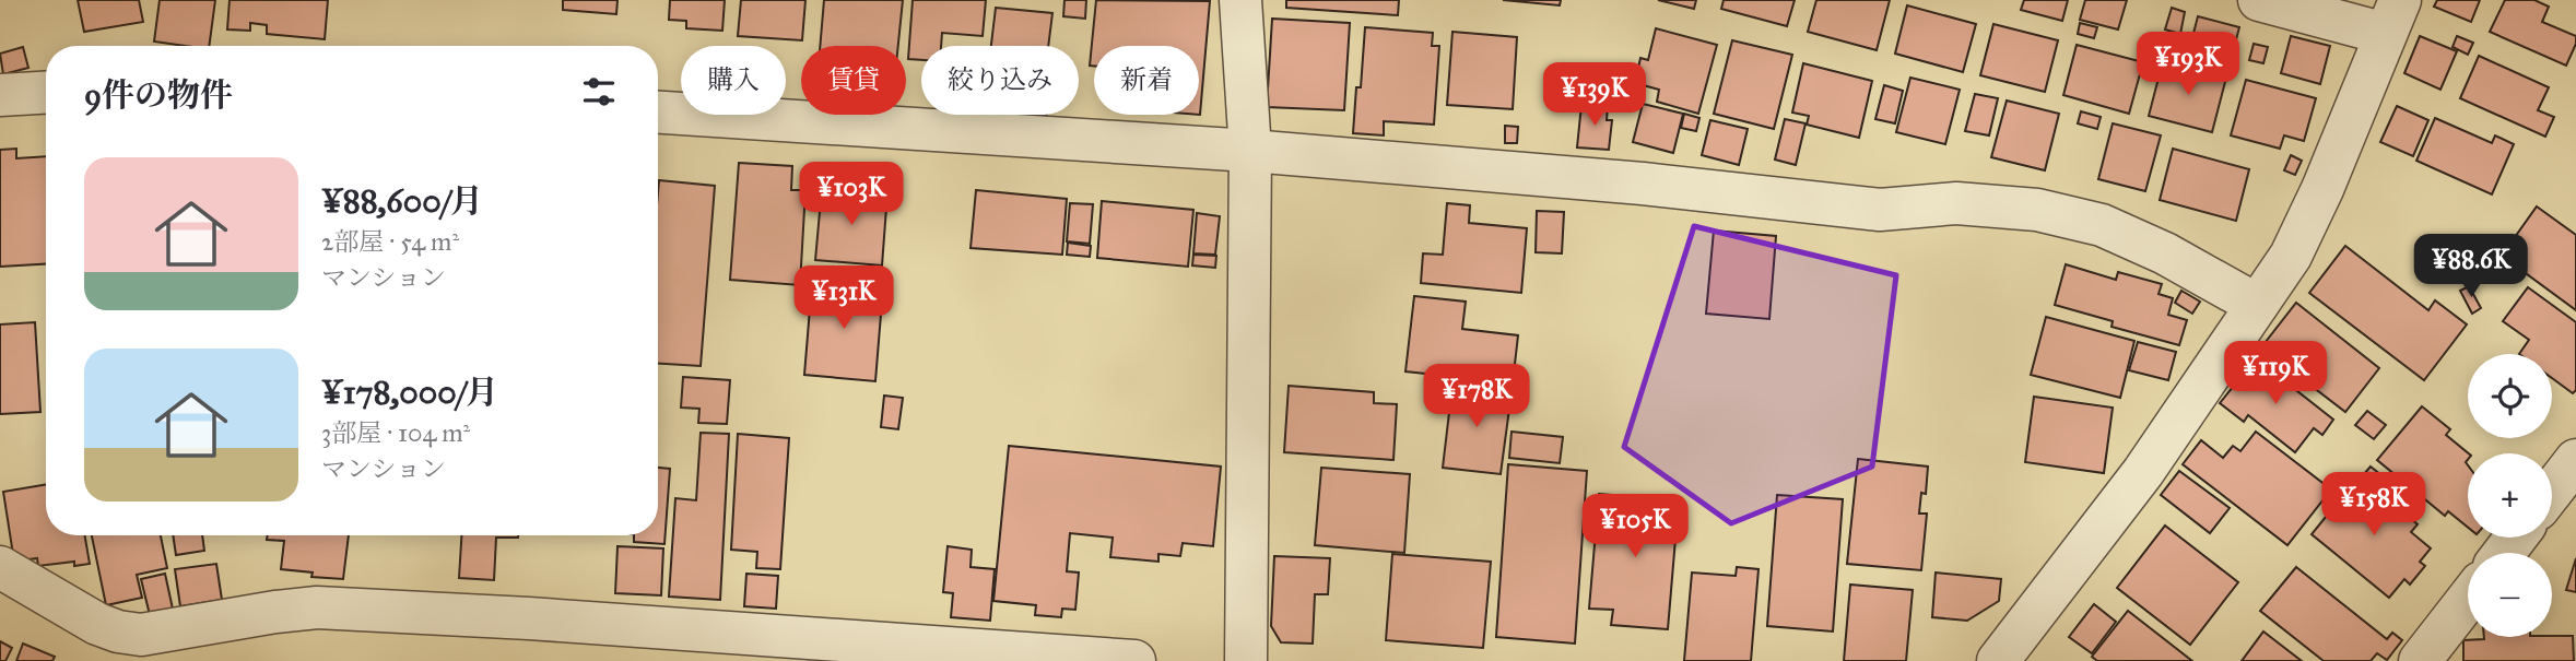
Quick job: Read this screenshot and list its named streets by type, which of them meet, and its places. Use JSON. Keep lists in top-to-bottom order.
{
  "page": {
    "price": [
      "¥193K",
      "¥139K",
      "¥103K",
      "¥88.6K",
      "¥131K",
      "¥119K",
      "¥178K",
      "¥158K",
      "¥105K"
    ],
    "chip": [
      "購入",
      "賃貸",
      "絞り込み",
      "新着"
    ],
    "heading": "9件の物件",
    "list": [
      {
        "name": "¥88,600/月",
        "note": "2部屋 · 54 m² · マンション"
      },
      {
        "name": "¥178,000/月",
        "note": "3部屋 · 104 m² · マンション"
      }
    ],
    "map_buttons": ["+", "−"]
  }
}
